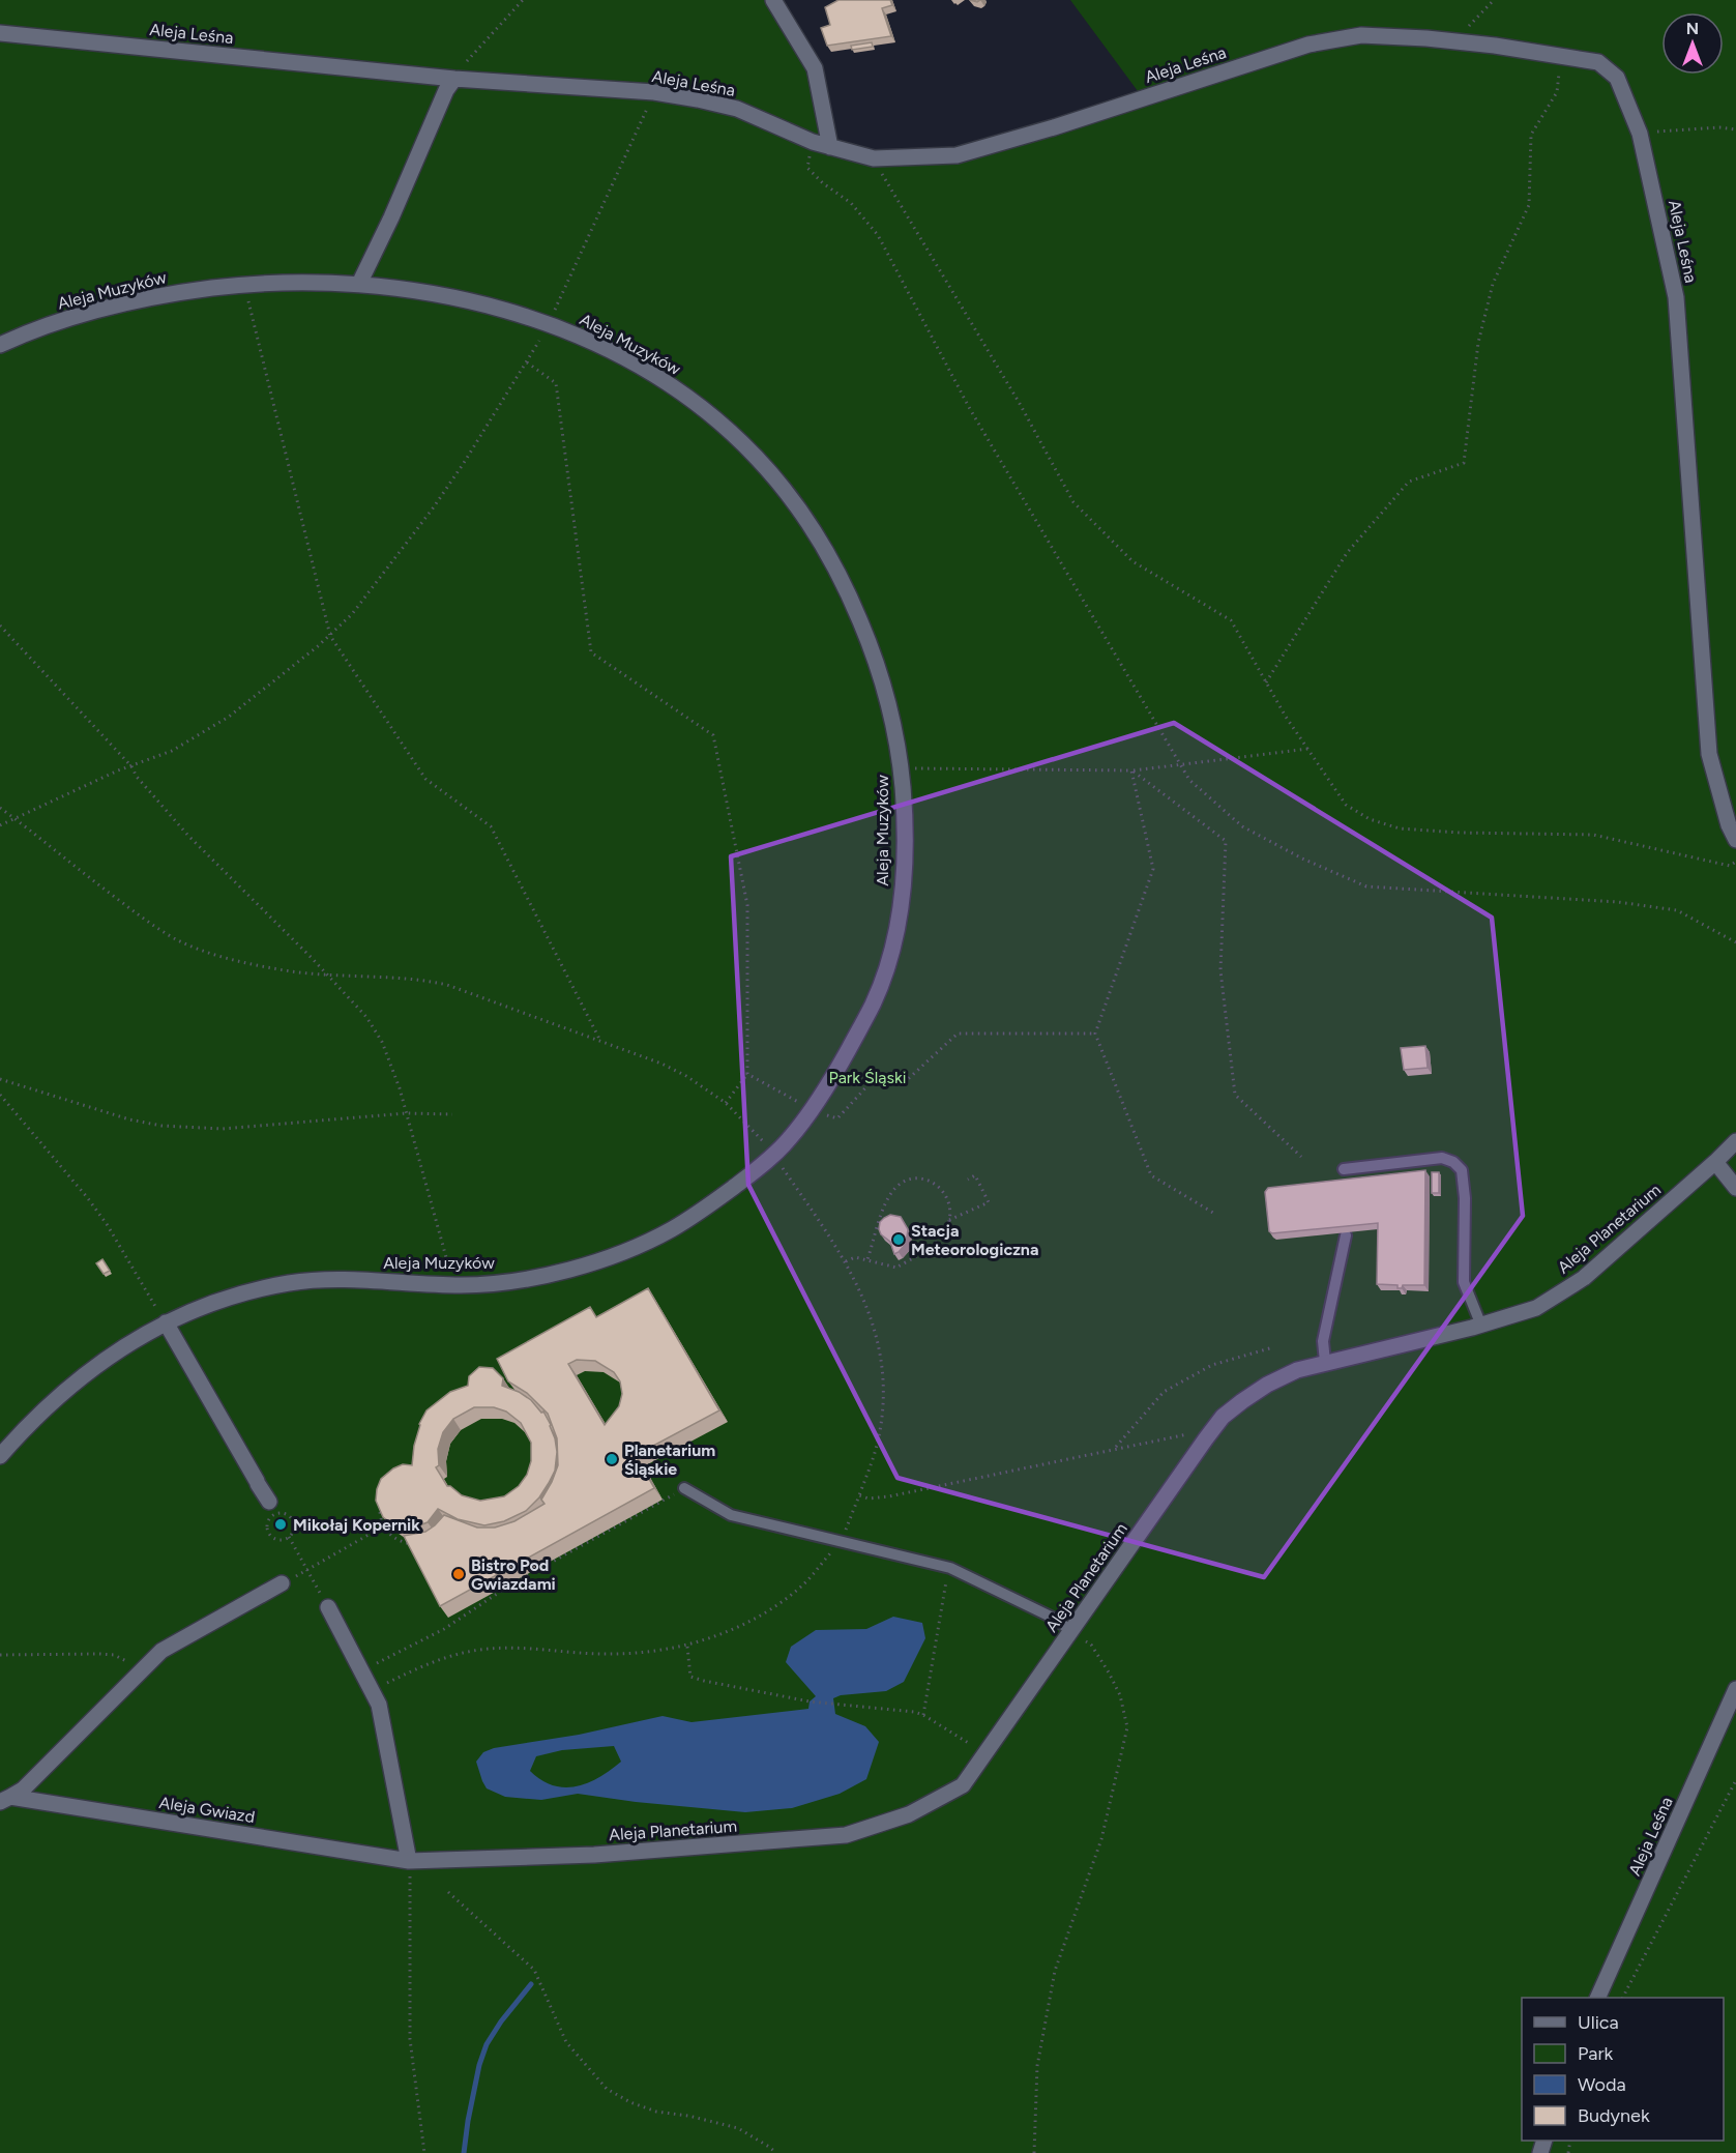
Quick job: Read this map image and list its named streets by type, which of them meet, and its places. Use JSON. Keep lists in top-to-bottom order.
{
  "streets": {
    "street": [
      "Aleja Leśna",
      "Aleja Muzyków",
      "Aleja Planetarium",
      "Aleja Gwiazd"
    ]
  },
  "crossings": [
    ["Aleja Planetarium", "Aleja Gwiazd"]
  ],
  "parks": ["Park Śląski"],
  "places": [
    "Stacja Meteorologiczna",
    "Planetarium Śląskie",
    "Mikołaj Kopernik",
    "Bistro Pod Gwiazdami"
  ],
  "legend": [
    "Ulica",
    "Park",
    "Woda",
    "Budynek"
  ],
  "north": "top"
}
